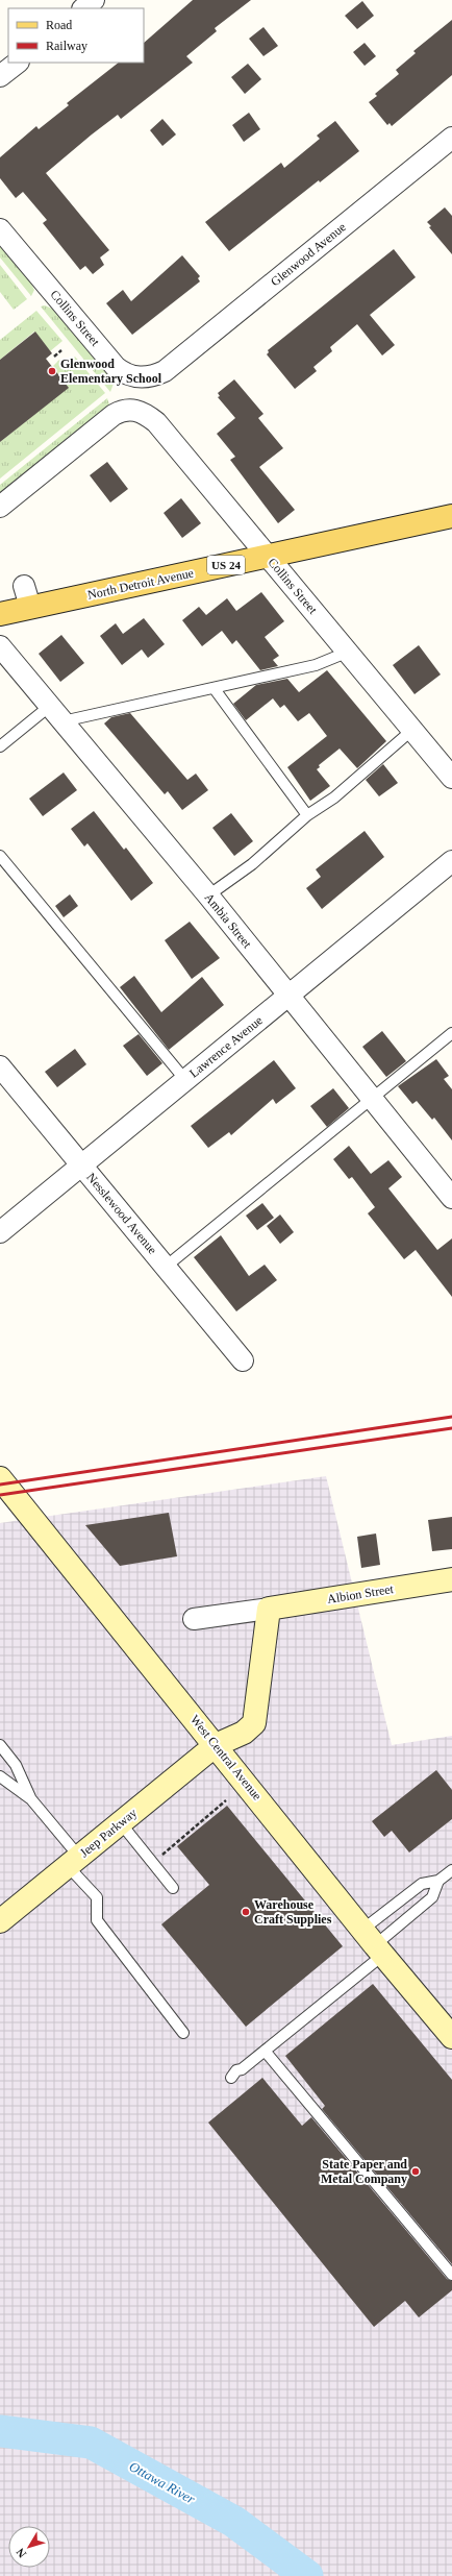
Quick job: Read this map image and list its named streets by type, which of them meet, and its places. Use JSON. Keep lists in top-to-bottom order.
{
  "streets": {
    "main road": [
      "US 24",
      "North Detroit Avenue",
      "Albion Street",
      "West Central Avenue",
      "Jeep Parkway"
    ],
    "street": [
      "Glenwood Avenue",
      "Collins Street",
      "Ambia Street",
      "Lawrence Avenue",
      "Nesslewood Avenue"
    ]
  },
  "crossings": [
    ["Glenwood Avenue", "Collins Street"],
    ["Collins Street", "North Detroit Avenue"],
    ["Ambia Street", "Lawrence Avenue"],
    ["Lawrence Avenue", "Nesslewood Avenue"],
    ["West Central Avenue", "Jeep Parkway"]
  ],
  "water": ["Ottawa River"],
  "places": ["Glenwood Elementary School", "Warehouse Craft Supplies", "State Paper and Metal Company"],
  "legend": ["Road", "Railway"],
  "north": "bottom left"
}
